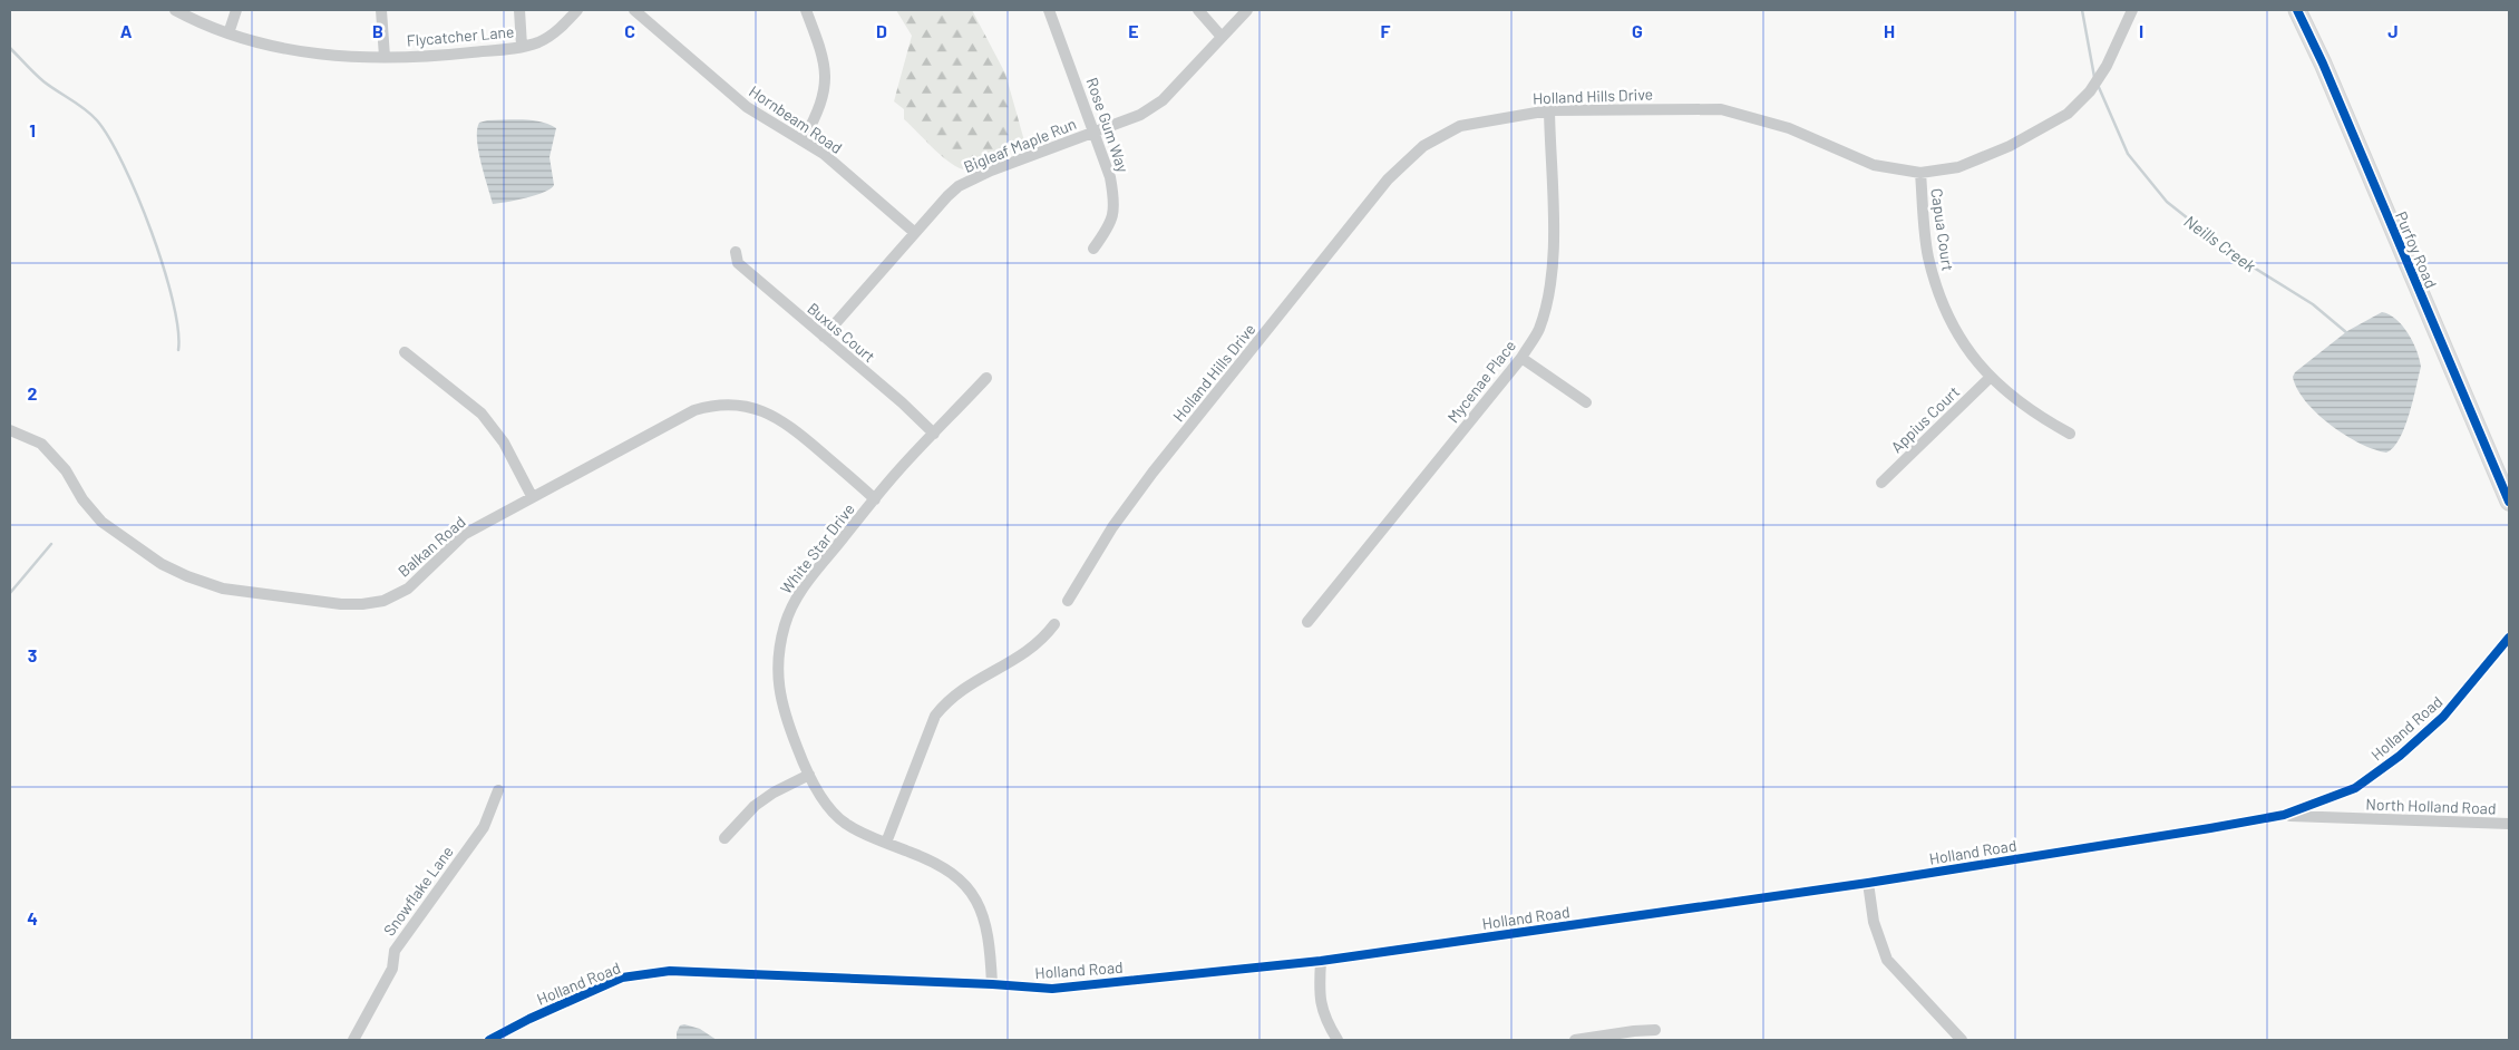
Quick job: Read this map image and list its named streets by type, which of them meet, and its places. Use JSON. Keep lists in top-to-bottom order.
{
  "streets": {
    "street": [
      "Flycatcher Lane",
      "Holland Hills Drive",
      "Hornbeam Road",
      "Rose Gum Way",
      "Bigleaf Maple Run",
      "Capua Court",
      "Purfoy Road",
      "Buxus Court",
      "Mycenae Place",
      "Appius Court",
      "Balkan Road",
      "White Star Drive",
      "Holland Road",
      "North Holland Road",
      "Snowflake Lane"
    ]
  },
  "crossings": [
    ["Holland Hills Drive", "Capua Court"],
    ["Holland Hills Drive", "Mycenae Place"],
    ["Hornbeam Road", "Bigleaf Maple Run"],
    ["Rose Gum Way", "Bigleaf Maple Run"],
    ["Bigleaf Maple Run", "Buxus Court"],
    ["Capua Court", "Appius Court"],
    ["Buxus Court", "White Star Drive"],
    ["Balkan Road", "White Star Drive"],
    ["White Star Drive", "Holland Road"],
    ["Holland Road", "North Holland Road"]
  ],
  "water": ["Neills Creek"],
  "grid": {
    "columns": [
      "A",
      "B",
      "C",
      "D",
      "E",
      "F",
      "G",
      "H",
      "I",
      "J"
    ],
    "rows": [
      "1",
      "2",
      "3",
      "4"
    ]
  }
}
